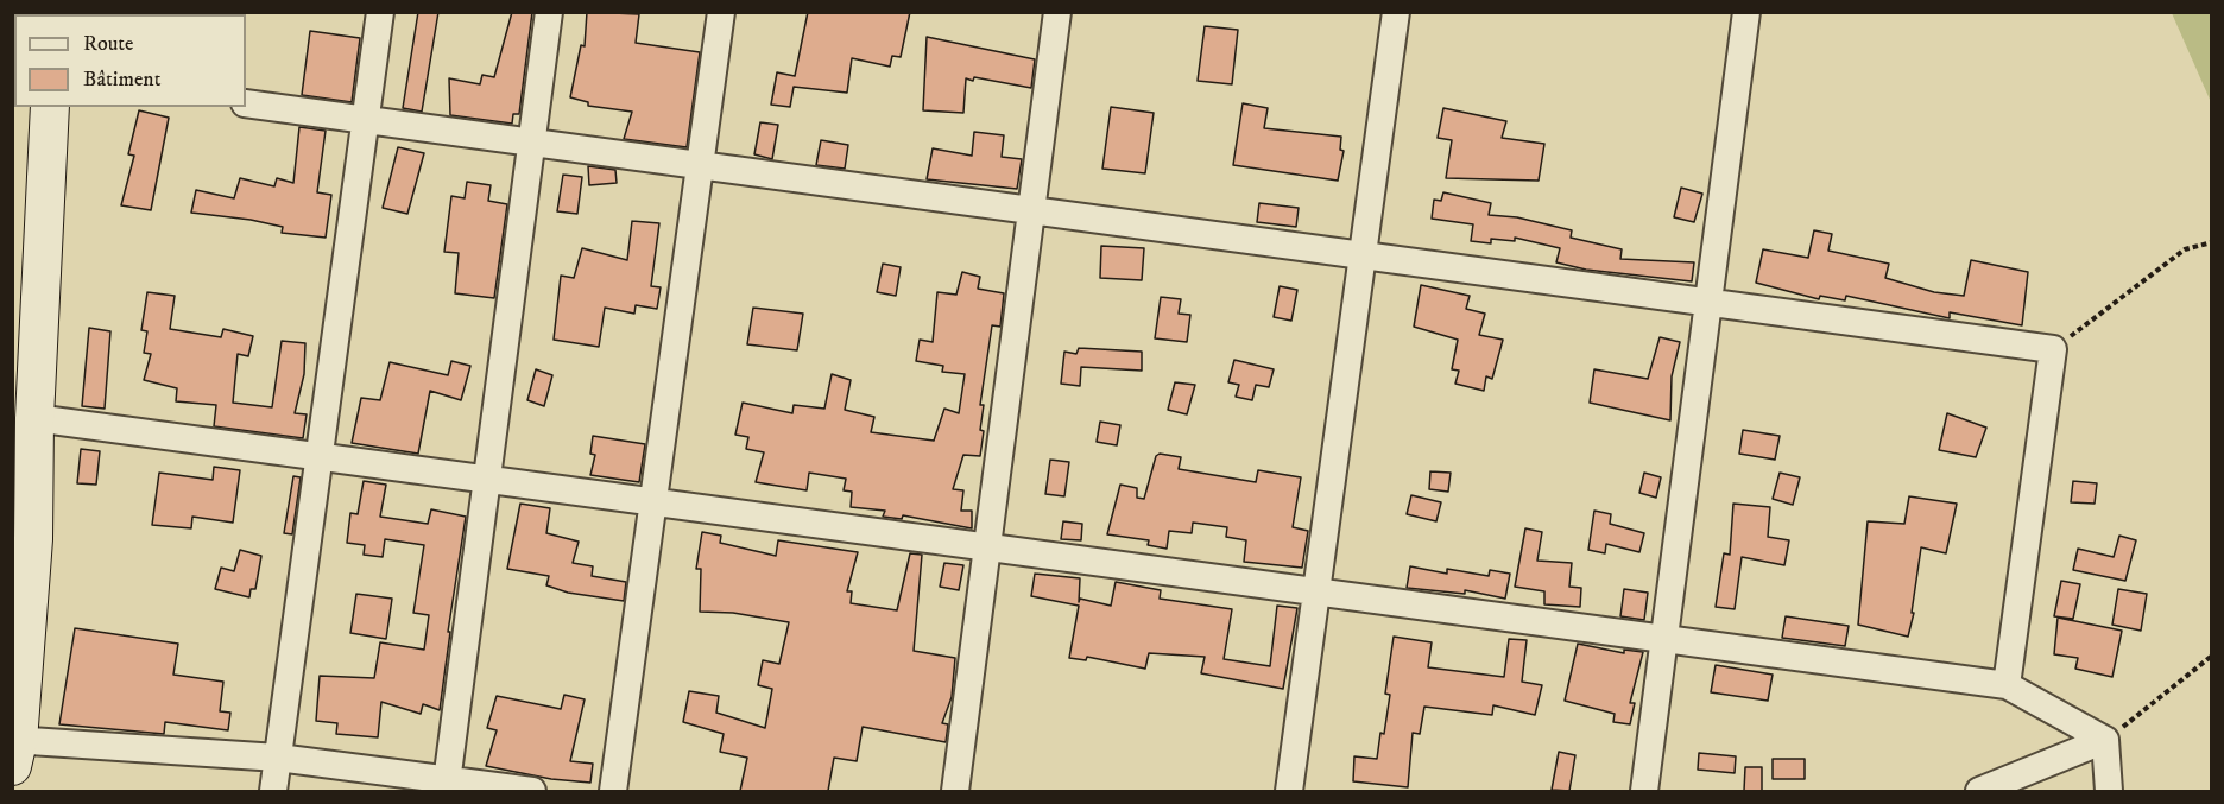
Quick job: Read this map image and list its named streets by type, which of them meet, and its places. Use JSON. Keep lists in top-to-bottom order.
{
  "legend": ["Route", "Bâtiment"]
}
